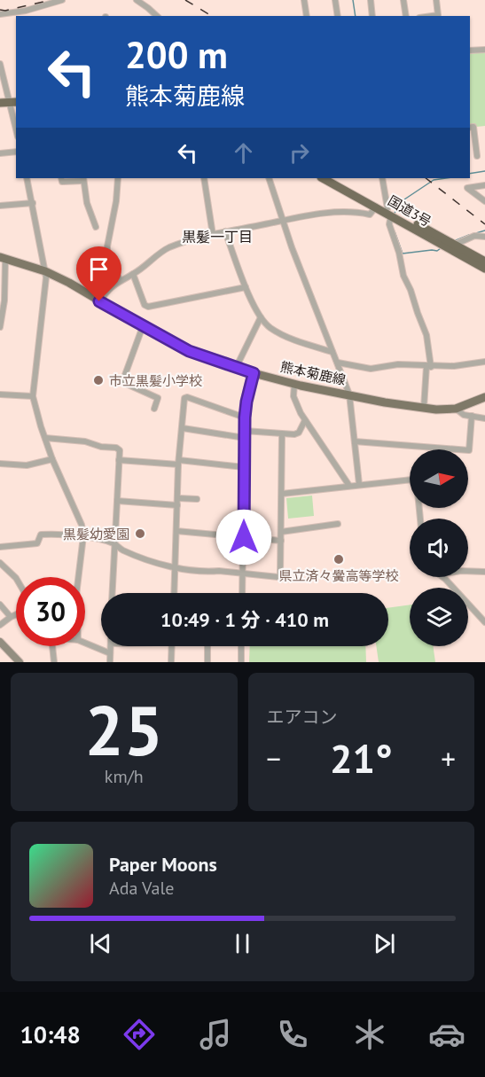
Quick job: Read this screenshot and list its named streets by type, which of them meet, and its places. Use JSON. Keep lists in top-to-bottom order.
{
  "streets": {
    "highway": ["国道3号"],
    "main road": ["熊本菊鹿線"]
  },
  "districts": ["黒髪一丁目"],
  "places": ["市立黒髪小学校", "黒髪幼愛園", "県立済々黌高等学校"],
  "north": "right",
  "page": {
    "turn": ["200 m", "熊本菊鹿線"],
    "limit": "30",
    "trip": "10:49 · 1 分 · 410 m",
    "tile": [
      ["25", "km/h"],
      "エアコン"
    ],
    "heat": ["−", "21°", "+"],
    "song": ["Paper Moons", "Ada Vale"],
    "tabs": "10:48"
  }
}
